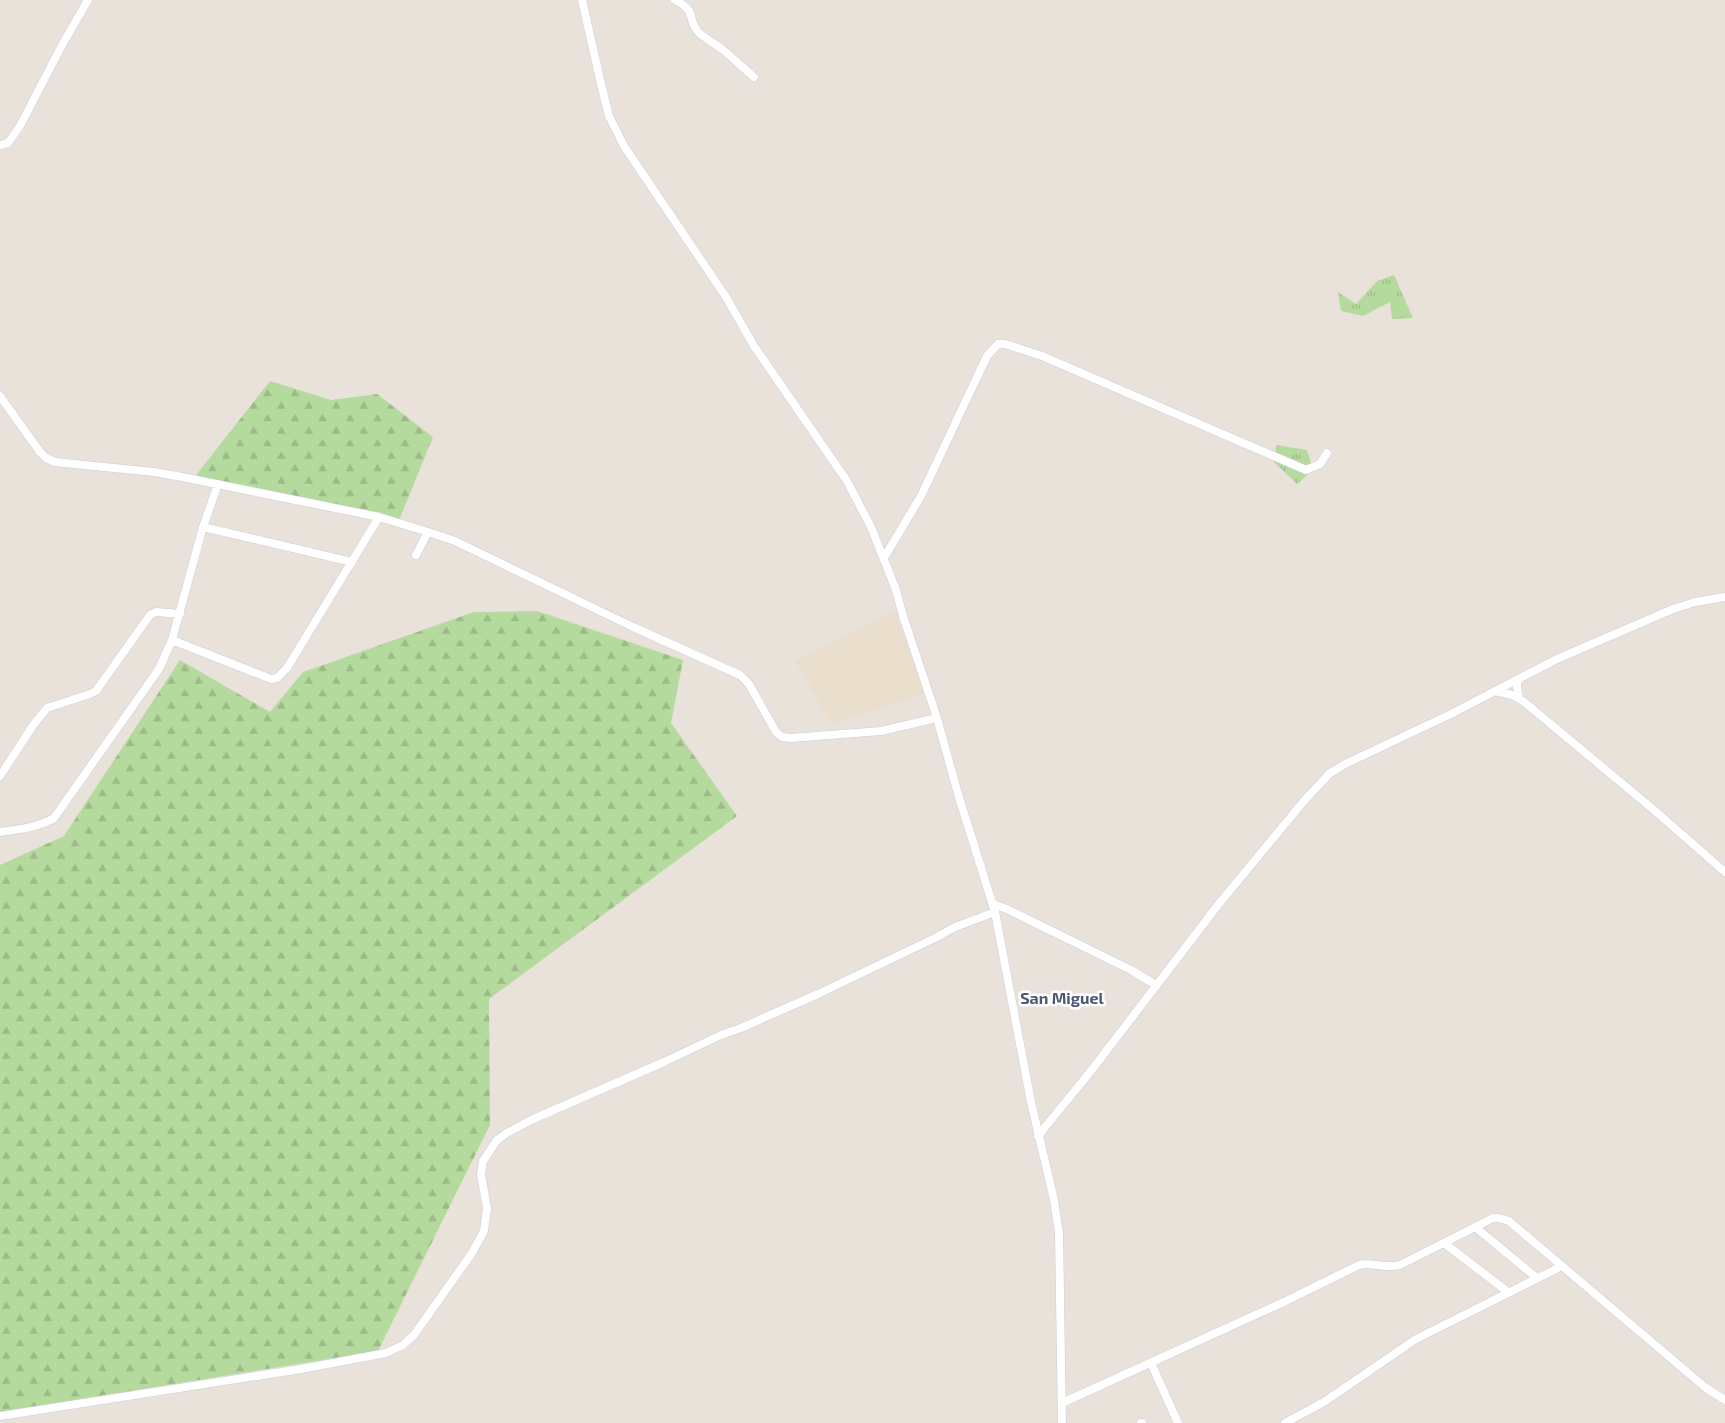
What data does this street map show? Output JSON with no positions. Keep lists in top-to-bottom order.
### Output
{
  "districts": ["San Miguel"]
}
